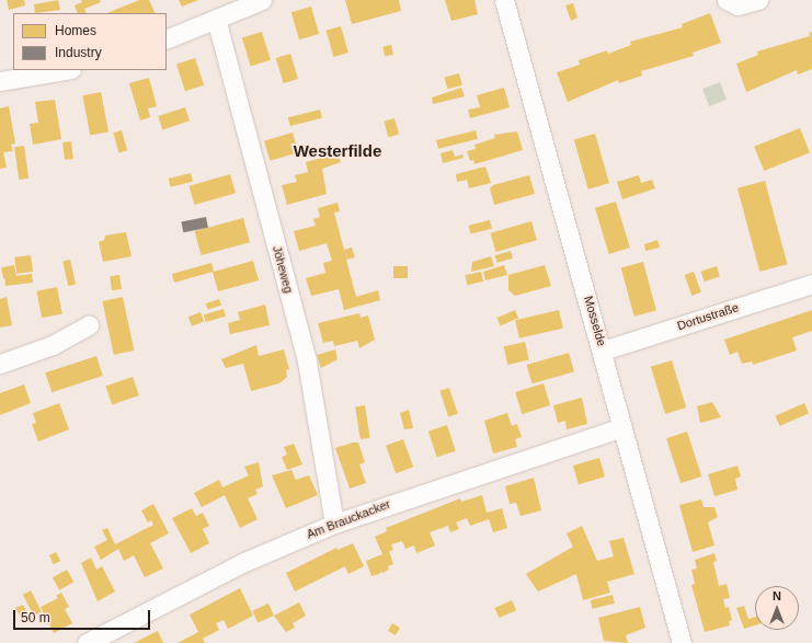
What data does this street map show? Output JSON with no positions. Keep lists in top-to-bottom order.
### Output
{
  "streets": {
    "street": [
      "Jöheweg",
      "Dortustraße",
      "Mosselde",
      "Am Brauckacker"
    ]
  },
  "crossings": [
    ["Jöheweg", "Am Brauckacker"],
    ["Dortustraße", "Mosselde"],
    ["Mosselde", "Am Brauckacker"]
  ],
  "districts": ["Westerfilde"],
  "legend": ["Homes", "Industry"],
  "scale_bar": "50 m",
  "north": "top"
}
